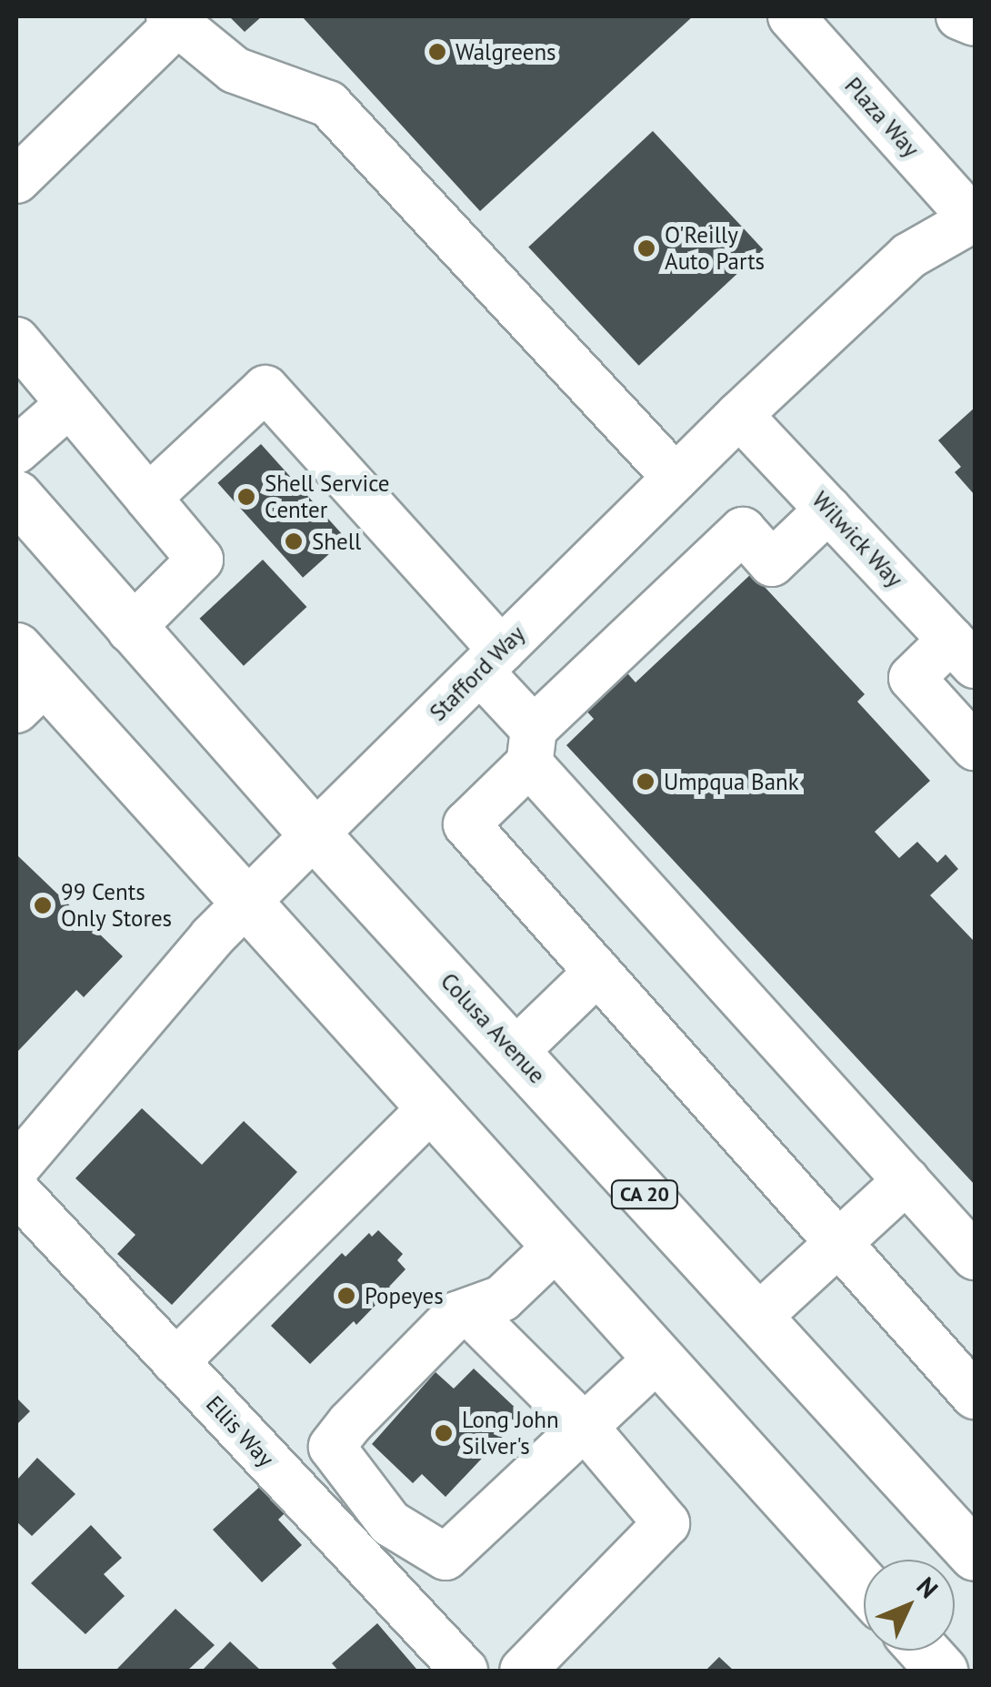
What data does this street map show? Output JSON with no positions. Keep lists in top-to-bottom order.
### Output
{
  "streets": {
    "highway": ["Colusa Avenue", "CA 20"],
    "street": [
      "Plaza Way",
      "Wilwick Way",
      "Stafford Way",
      "Ellis Way"
    ]
  },
  "crossings": [
    ["Plaza Way", "Stafford Way"],
    ["Wilwick Way", "Stafford Way"],
    ["Stafford Way", "Colusa Avenue"]
  ],
  "places": [
    "Walgreens",
    "O'Reilly Auto Parts",
    "Shell Service Center",
    "Shell",
    "Umpqua Bank",
    "99 Cents Only Stores",
    "Popeyes",
    "Long John Silver's"
  ],
  "north": "top right"
}
